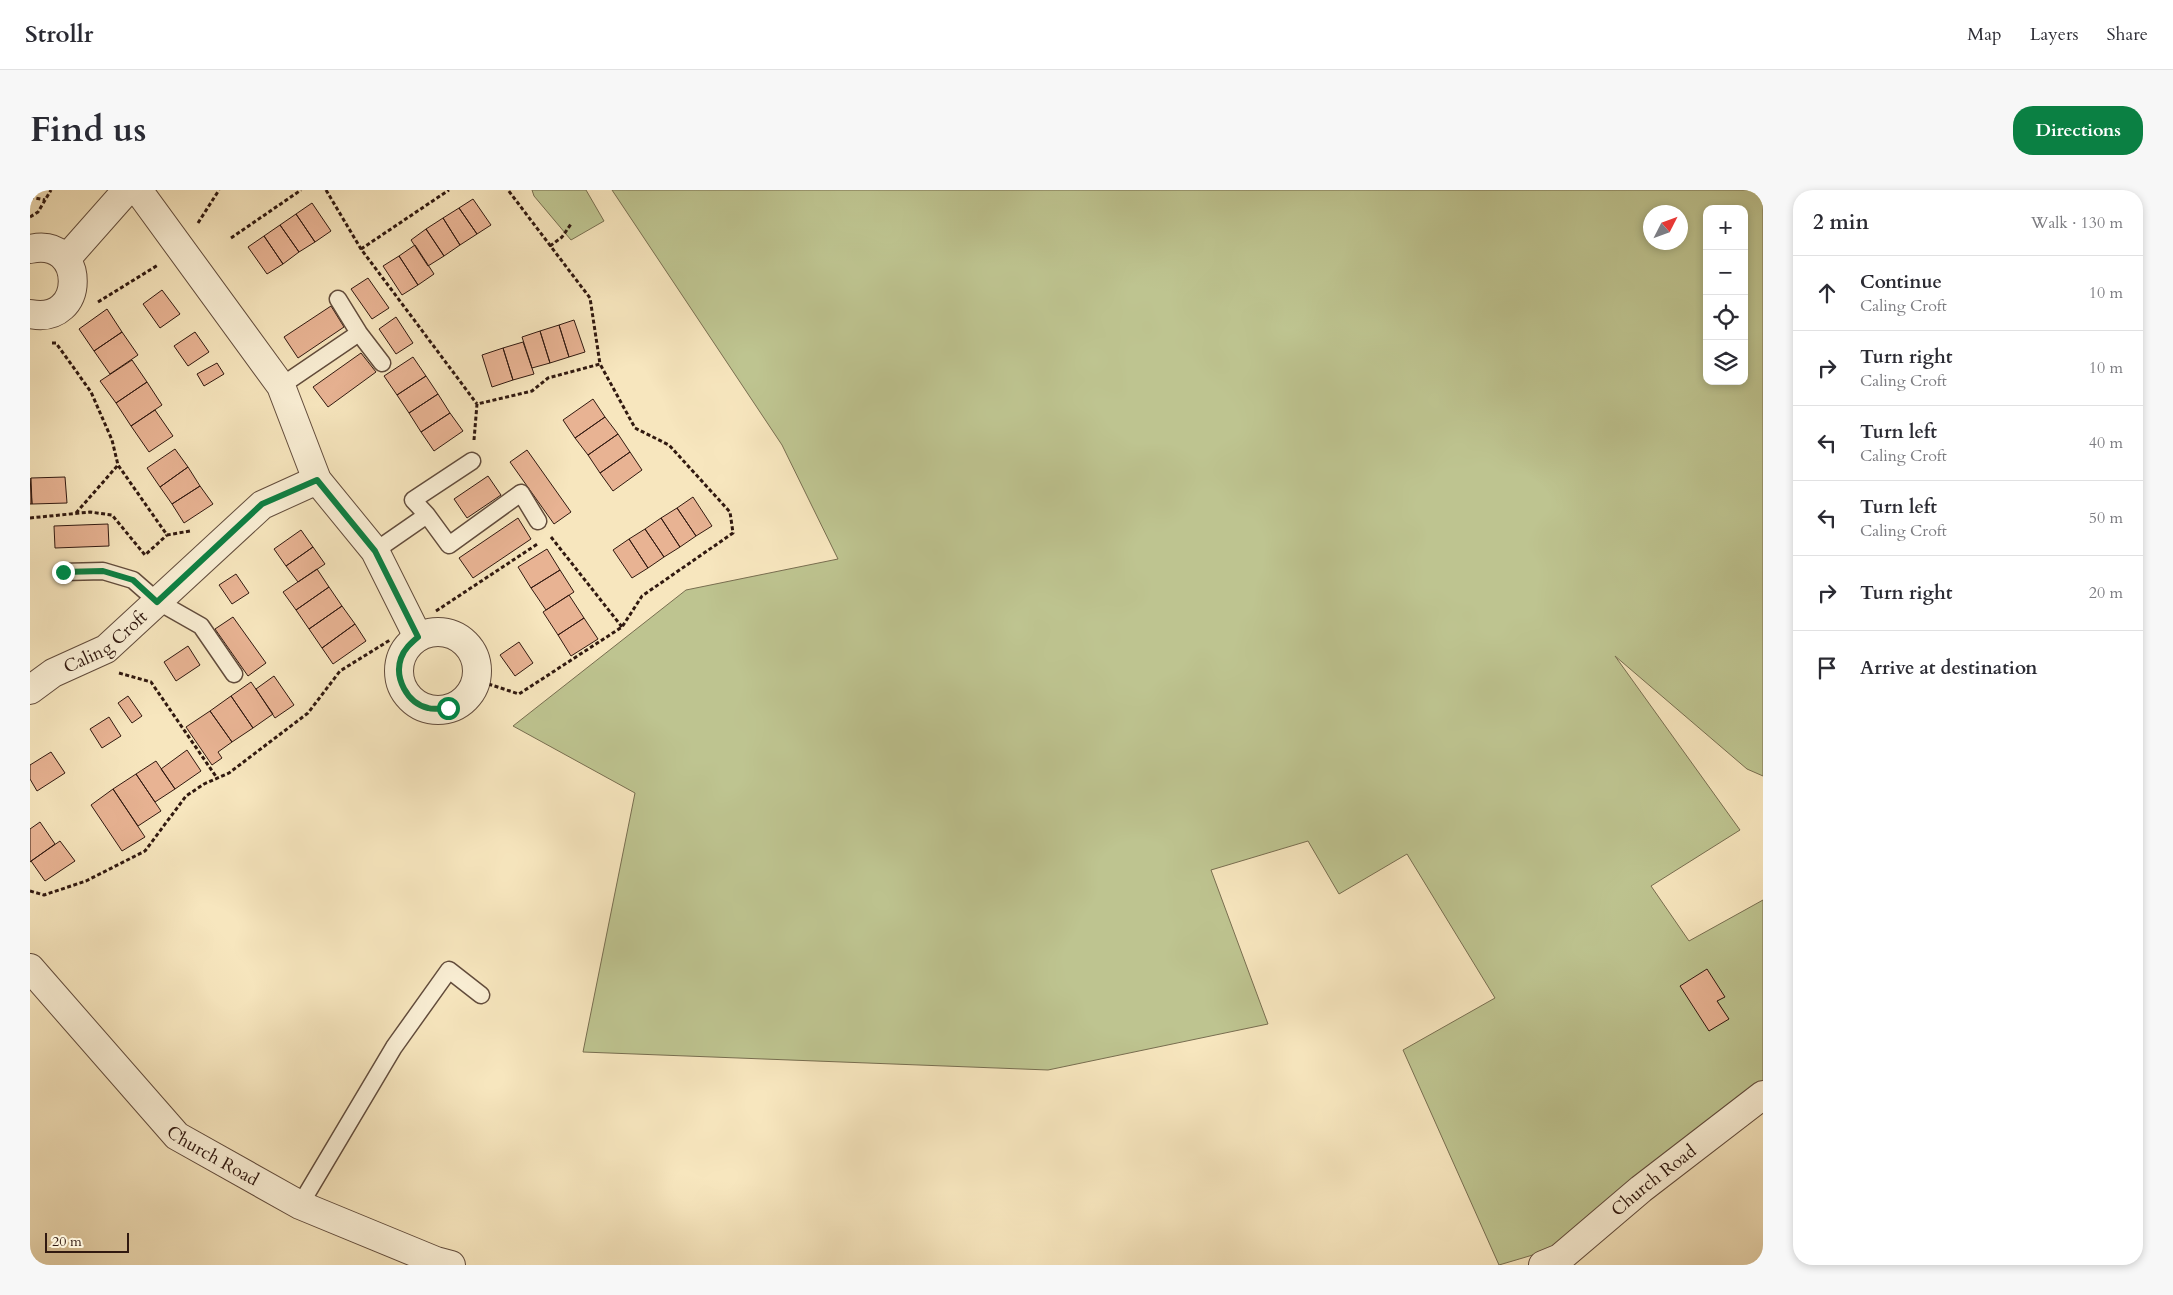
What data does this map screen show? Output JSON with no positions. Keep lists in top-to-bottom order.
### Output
{
  "streets": {
    "street": ["Caling Croft", "Church Road"]
  },
  "scale_bar": "20 m",
  "north": "top right",
  "page": {
    "header": "Strollr",
    "nav": ["Map", "Layers", "Share"],
    "title": "Find us",
    "buttons": "Directions",
    "heading": ["2 min", "Walk · 130 m"],
    "map_buttons": ["+", "−"],
    "list": [
      ["Continue", "Caling Croft", "10 m"],
      ["Turn right", "Caling Croft", "10 m"],
      ["Turn left", "Caling Croft", "40 m"],
      ["Turn left", "Caling Croft", "50 m"],
      ["Turn right", "20 m"],
      "Arrive at destination"
    ],
    "scale": "20 m"
  }
}
